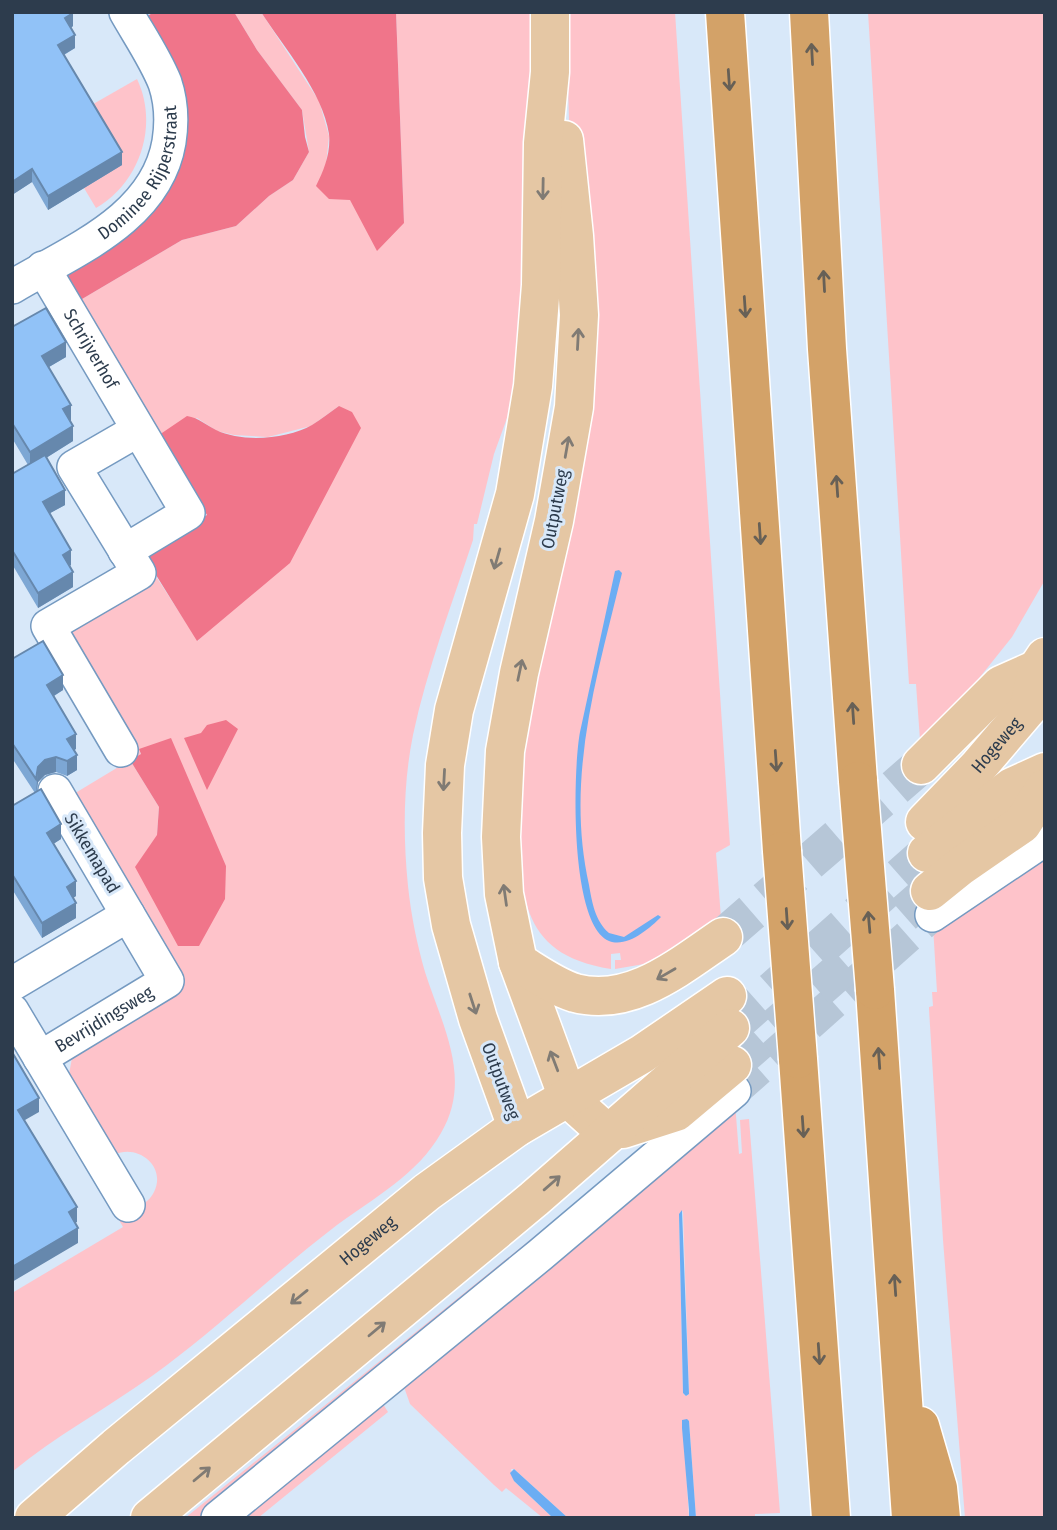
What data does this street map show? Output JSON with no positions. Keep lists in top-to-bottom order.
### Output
{
  "streets": {
    "main road": ["Outputweg", "Hogeweg"],
    "street": [
      "Dominee Rijperstraat",
      "Schrijverhof",
      "Sikkemapad",
      "Bevrijdingsweg"
    ]
  },
  "crossings": [
    ["Dominee Rijperstraat", "Schrijverhof"],
    ["Outputweg", "Hogeweg"],
    ["Sikkemapad", "Bevrijdingsweg"]
  ]
}
